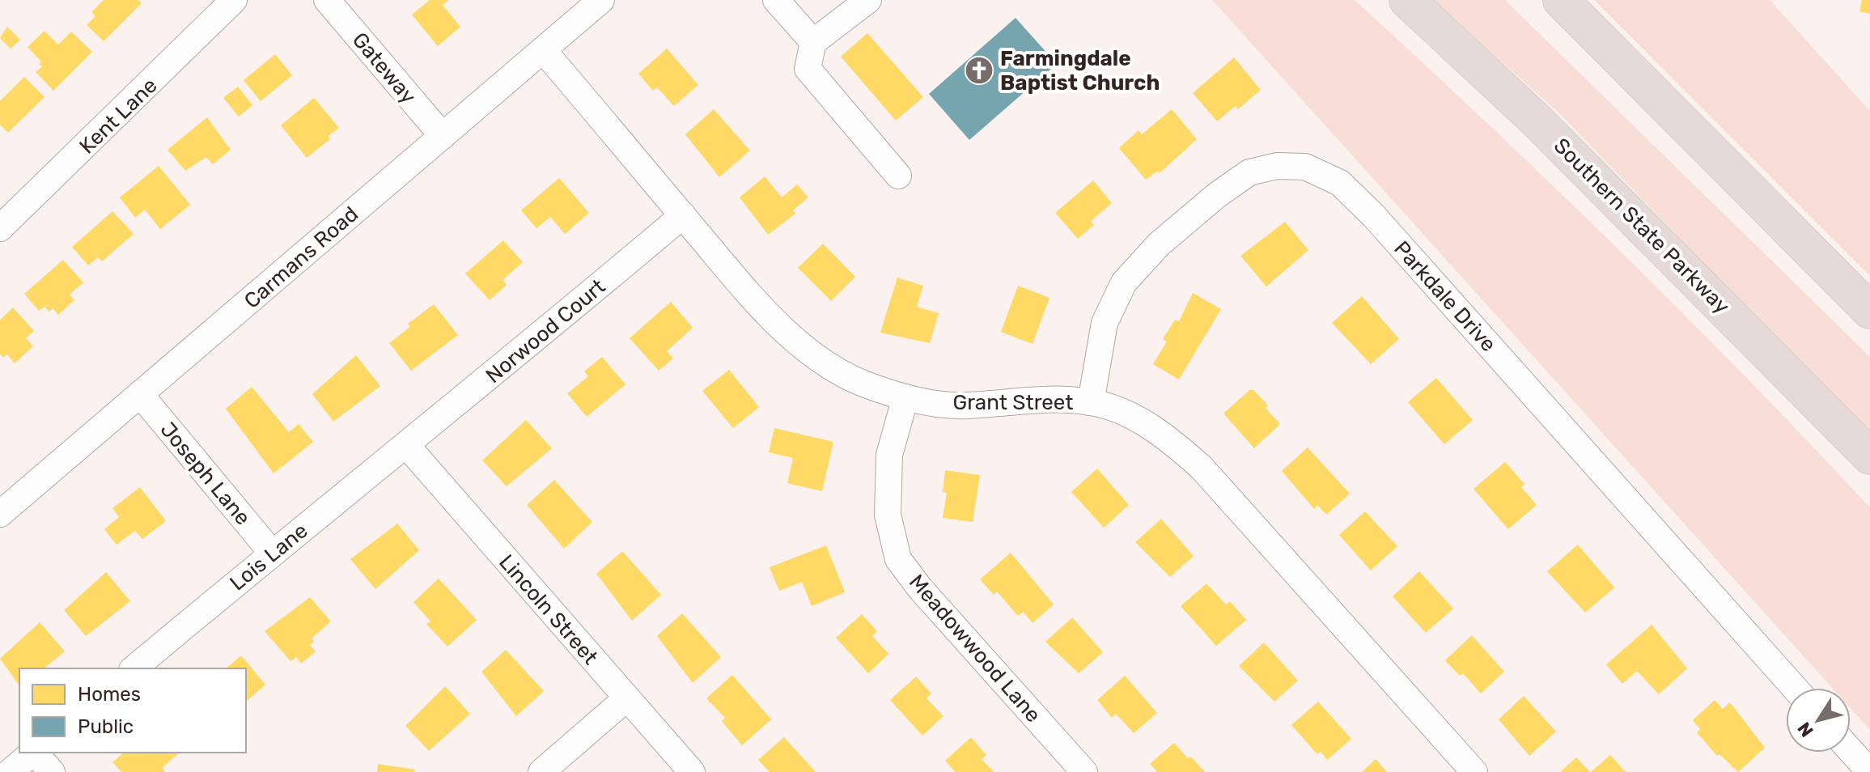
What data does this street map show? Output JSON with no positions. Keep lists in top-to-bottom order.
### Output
{
  "streets": {
    "highway": ["Southern State Parkway"],
    "street": [
      "Gateway",
      "Kent Lane",
      "Carmans Road",
      "Parkdale Drive",
      "Norwood Court",
      "Grant Street",
      "Joseph Lane",
      "Lois Lane",
      "Lincoln Street",
      "Meadowwood Lane"
    ]
  },
  "crossings": [
    ["Gateway", "Carmans Road"],
    ["Carmans Road", "Grant Street"],
    ["Carmans Road", "Joseph Lane"],
    ["Parkdale Drive", "Grant Street"],
    ["Norwood Court", "Grant Street"],
    ["Norwood Court", "Lois Lane"],
    ["Norwood Court", "Lincoln Street"],
    ["Grant Street", "Meadowwood Lane"],
    ["Joseph Lane", "Lois Lane"],
    ["Lois Lane", "Lincoln Street"]
  ],
  "places": {
    "church": ["Farmingdale Baptist Church"]
  },
  "legend": ["Homes", "Public"],
  "north": "bottom left"
}
